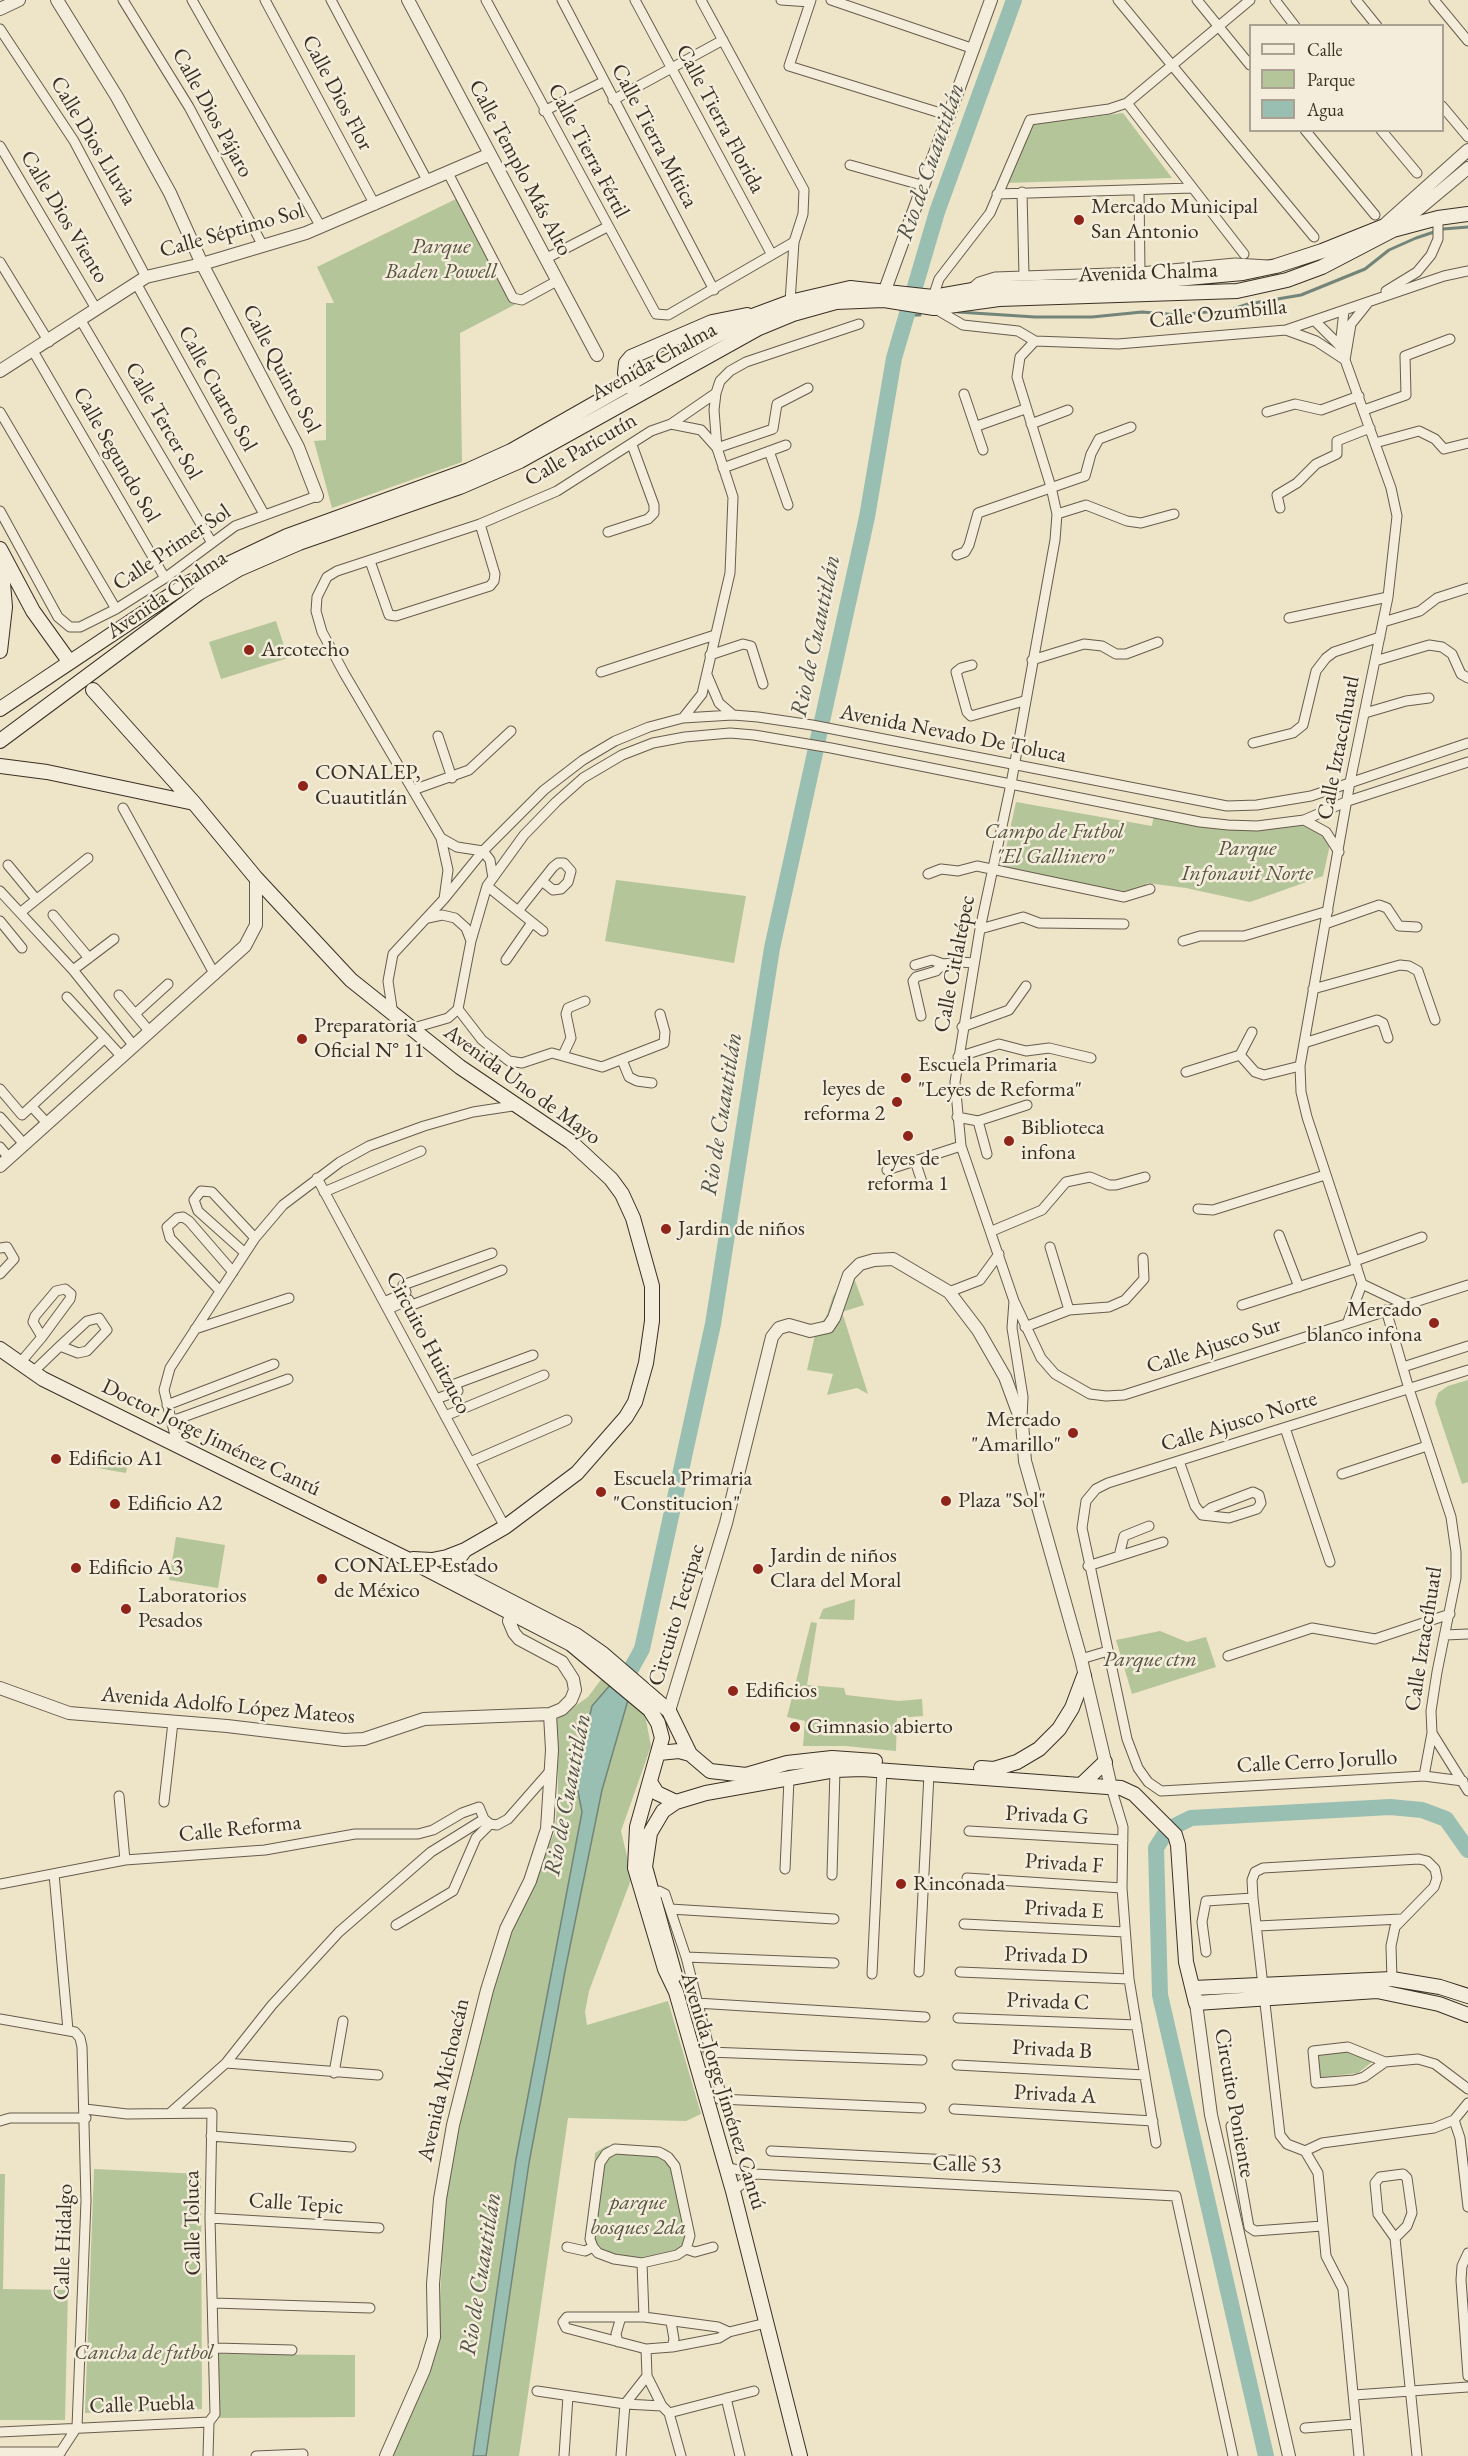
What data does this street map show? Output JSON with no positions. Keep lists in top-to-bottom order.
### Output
{
  "streets": {
    "main road": [
      "Avenida Chalma",
      "Avenida Uno de Mayo",
      "Doctor Jorge Jiménez Cantú",
      "Avenida Jorge Jiménez Cantú",
      "Circuito Poniente"
    ],
    "street": [
      "Calle Dios Flor",
      "Calle Dios Pájaro",
      "Calle Tierra Florida",
      "Calle Tierra Mítica",
      "Calle Dios Lluvia",
      "Calle Tierra Fértil",
      "Calle Templo Más Alto",
      "Calle Dios Viento",
      "Calle Séptimo Sol",
      "Calle Ozumbilla",
      "Calle Quinto Sol",
      "Calle Cuarto Sol",
      "Calle Tercer Sol",
      "Calle Paricutín",
      "Calle Segundo Sol",
      "Calle Primer Sol",
      "Avenida Nevado De Toluca",
      "Calle Iztaccíhuatl",
      "Calle Citlaltépec",
      "Circuito Huitzuco",
      "Calle Ajusco Sur",
      "Calle Ajusco Norte",
      "Circuito Tectipac",
      "Avenida Adolfo López Mateos",
      "Calle Cerro Jorullo",
      "Privada G",
      "Calle Reforma",
      "Privada F",
      "Privada E",
      "Privada D",
      "Privada C",
      "Privada B",
      "Avenida Michoacán",
      "Privada A",
      "Calle 53",
      "Calle Tepic",
      "Calle Toluca",
      "Calle Hidalgo",
      "Calle Puebla"
    ]
  },
  "crossings": [
    ["Calle Dios Flor", "Calle Séptimo Sol"],
    ["Calle Dios Pájaro", "Calle Séptimo Sol"],
    ["Calle Tierra Mítica", "Calle Tierra Fértil"],
    ["Calle Dios Lluvia", "Calle Séptimo Sol"],
    ["Calle Dios Lluvia", "Calle Cuarto Sol"],
    ["Calle Templo Más Alto", "Calle Séptimo Sol"],
    ["Calle Dios Viento", "Calle Séptimo Sol"],
    ["Calle Séptimo Sol", "Calle Quinto Sol"],
    ["Calle Séptimo Sol", "Calle Cuarto Sol"],
    ["Calle Séptimo Sol", "Calle Tercer Sol"],
    ["Calle Séptimo Sol", "Calle Segundo Sol"],
    ["Calle Ozumbilla", "Calle Iztaccíhuatl"],
    ["Calle Ozumbilla", "Calle Citlaltépec"],
    ["Calle Quinto Sol", "Calle Primer Sol"],
    ["Calle Cuarto Sol", "Calle Primer Sol"],
    ["Calle Tercer Sol", "Calle Primer Sol"],
    ["Calle Segundo Sol", "Calle Primer Sol"],
    ["Avenida Nevado De Toluca", "Calle Iztaccíhuatl"],
    ["Avenida Nevado De Toluca", "Calle Citlaltépec"],
    ["Avenida Nevado De Toluca", "Avenida Uno de Mayo"],
    ["Calle Iztaccíhuatl", "Calle Ajusco Sur"],
    ["Calle Iztaccíhuatl", "Calle Ajusco Norte"],
    ["Calle Iztaccíhuatl", "Calle Cerro Jorullo"],
    ["Calle Citlaltépec", "Calle Ajusco Sur"],
    ["Avenida Uno de Mayo", "Circuito Huitzuco"],
    ["Avenida Uno de Mayo", "Doctor Jorge Jiménez Cantú"],
    ["Avenida Adolfo López Mateos", "Avenida Michoacán"],
    ["Avenida Jorge Jiménez Cantú", "Circuito Poniente"],
    ["Avenida Jorge Jiménez Cantú", "Calle 53"],
    ["Calle Tepic", "Calle Toluca"],
    ["Calle Toluca", "Calle Hidalgo"],
    ["Calle Toluca", "Calle Puebla"],
    ["Calle Hidalgo", "Calle Puebla"]
  ],
  "water": ["Rio de Cuautitlán"],
  "parks": [
    "Parque Baden Powell",
    "Campo de Futbol \"El Gallinero\"",
    "Parque Infonavit Norte",
    "Parque ctm",
    "parque bosques 2da",
    "Cancha de futbol"
  ],
  "places": [
    "Mercado Municipal San Antonio",
    "Arcotecho",
    "CONALEP, Cuautitlán",
    "Preparatoria Oficial N° 11",
    "Escuela Primaria \"Leyes de Reforma\"",
    "leyes de reforma 2",
    "leyes de reforma 1",
    "Biblioteca infona",
    "Jardin de niños",
    "Mercado blanco infona",
    "Mercado \"Amarillo\"",
    "Edificio A1",
    "Escuela Primaria \"Constitucion\"",
    "Plaza \"Sol\"",
    "Edificio A2",
    "Edificio A3",
    "Jardin de niños Clara del Moral",
    "CONALEP Estado de México",
    "Laboratorios Pesados",
    "Edificios",
    "Gimnasio abierto",
    "Rinconada"
  ],
  "legend": ["Calle", "Parque", "Agua"]
}
